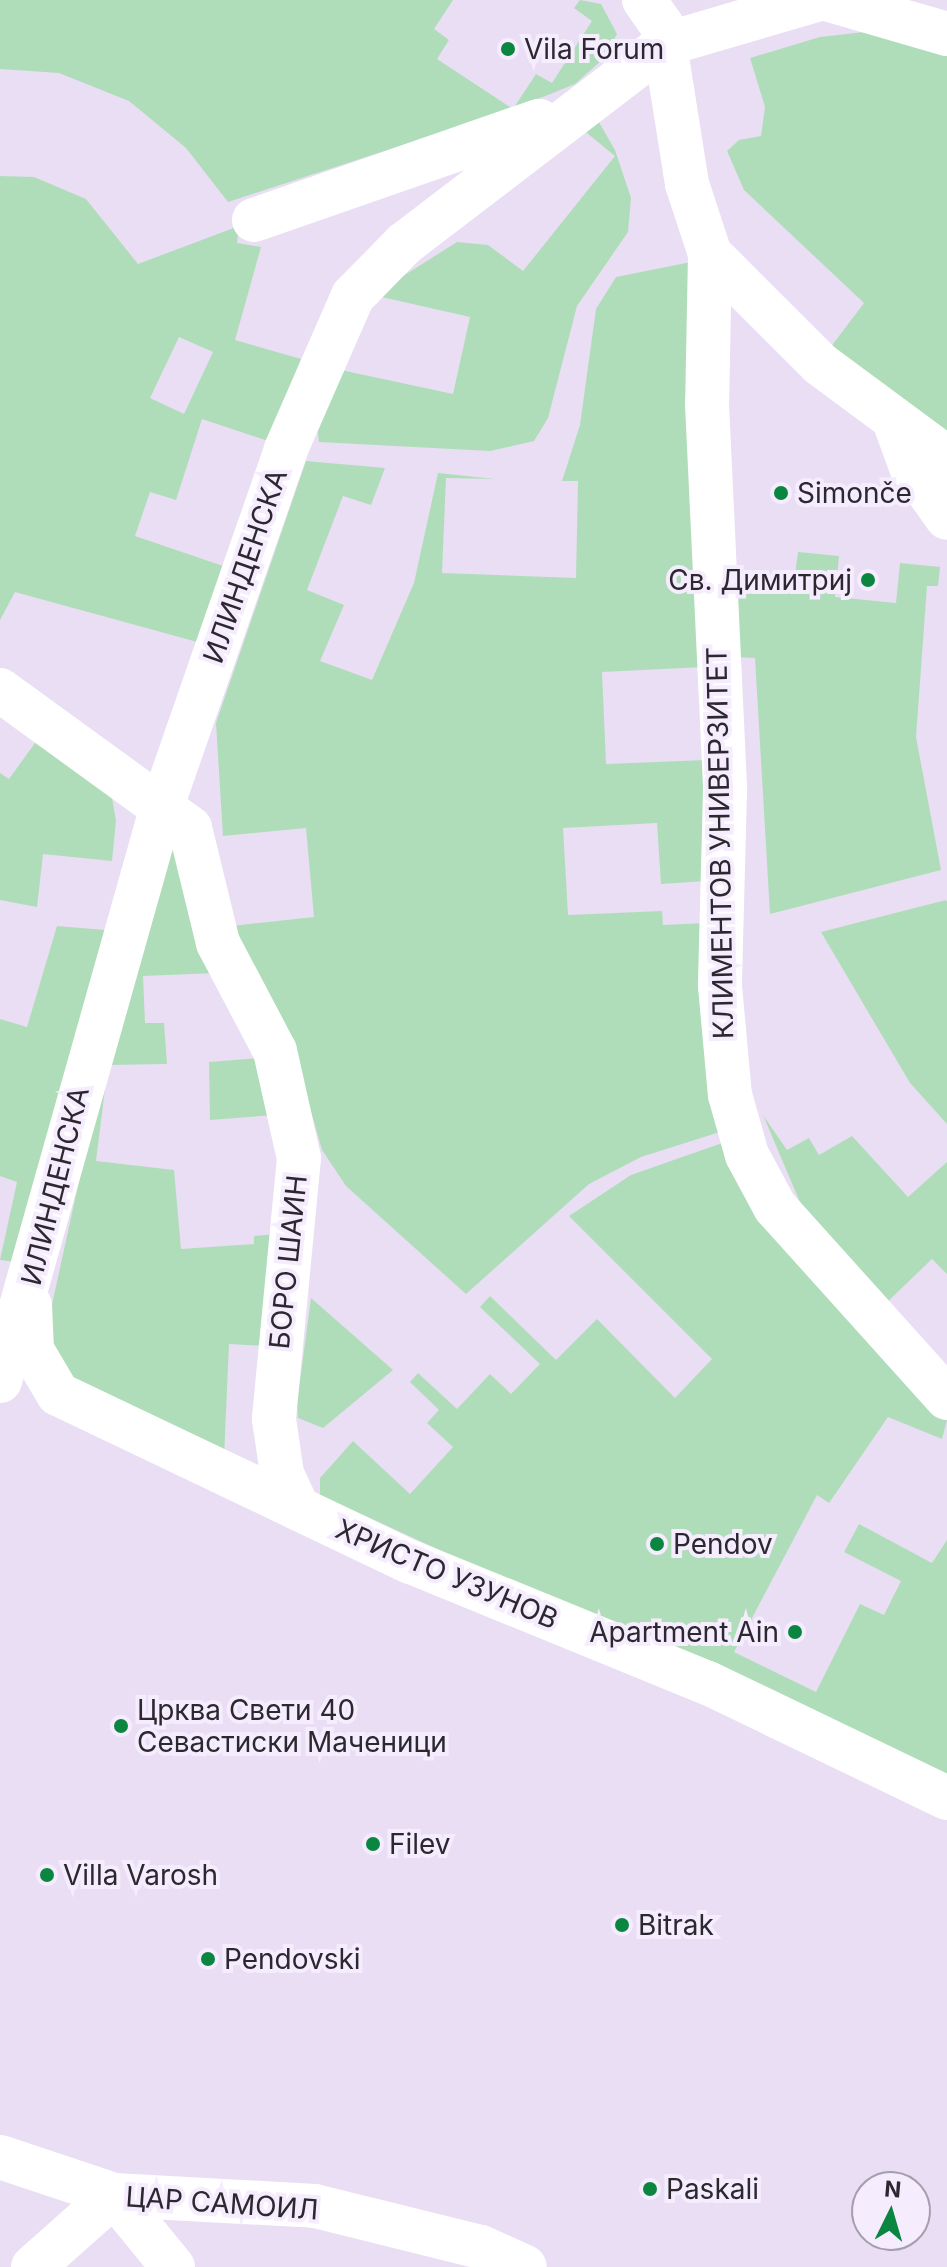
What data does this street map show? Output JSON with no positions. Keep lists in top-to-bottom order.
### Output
{
  "streets": {
    "street": [
      "ИЛИНДЕНСКА",
      "КЛИМЕНТОВ УНИВЕРЗИТЕТ",
      "БОРО ШАИН",
      "ХРИСТО УЗУНОВ",
      "ЦАР САМОИЛ"
    ]
  },
  "crossings": [
    ["ИЛИНДЕНСКА", "КЛИМЕНТОВ УНИВЕРЗИТЕТ"],
    ["ИЛИНДЕНСКА", "БОРО ШАИН"],
    ["ИЛИНДЕНСКА", "ХРИСТО УЗУНОВ"],
    ["БОРО ШАИН", "ХРИСТО УЗУНОВ"]
  ],
  "places": [
    "Vila Forum",
    "Simonče",
    "Св. Димитриј",
    "Pendov",
    "Apartment Ain",
    "Црква Свети 40 Севастиски Маченици",
    "Filev",
    "Villa Varosh",
    "Bitrak",
    "Pendovski",
    "Paskali"
  ],
  "north": "top"
}
